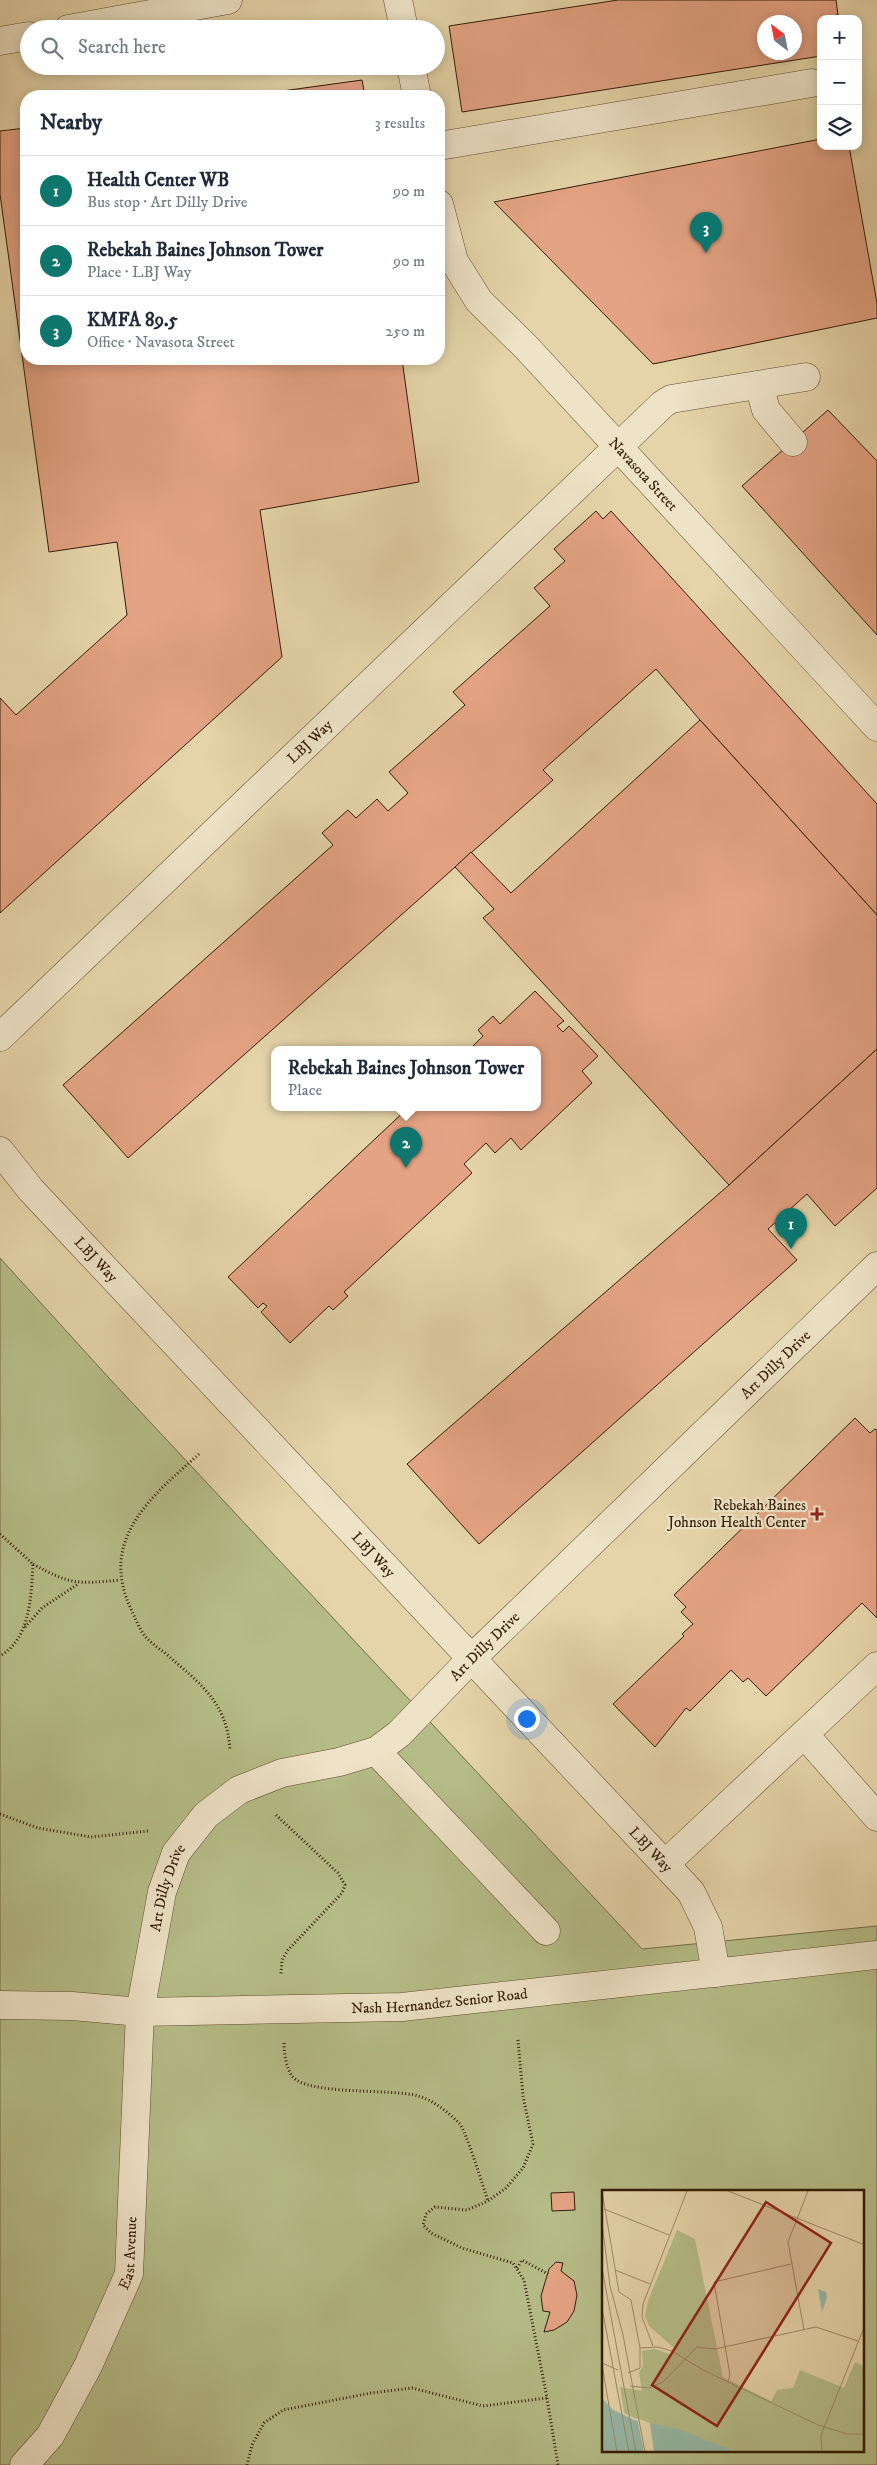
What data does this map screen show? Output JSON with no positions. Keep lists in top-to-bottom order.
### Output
{
  "streets": {
    "street": [
      "Navasota Street",
      "LBJ Way",
      "Art Dilly Drive",
      "Nash Hernandez Senior Road",
      "East Avenue"
    ]
  },
  "crossings": [
    ["Navasota Street", "LBJ Way"],
    ["LBJ Way", "Art Dilly Drive"],
    ["LBJ Way", "Nash Hernandez Senior Road"],
    ["Art Dilly Drive", "Nash Hernandez Senior Road"],
    ["Art Dilly Drive", "East Avenue"],
    ["Nash Hernandez Senior Road", "East Avenue"]
  ],
  "places": {
    "health": ["Rebekah Baines Johnson Health Center"]
  },
  "north": "top left",
  "page": {
    "map_buttons": ["+", "−"],
    "search": "Search here",
    "heading": ["Nearby", "3 results"],
    "list": [
      {
        "mark": "1",
        "name": "Health Center WB",
        "note": "Bus stop · Art Dilly Drive",
        "value": "90 m"
      },
      {
        "mark": "2",
        "name": "Rebekah Baines Johnson Tower",
        "note": "Place · LBJ Way",
        "value": "90 m"
      },
      {
        "mark": "3",
        "name": "KMFA 89.5",
        "note": "Office · Navasota Street",
        "value": "250 m"
      }
    ],
    "pins": ["3", "2", "1"],
    "popup": ["Rebekah Baines Johnson Tower", "Place"]
  }
}
